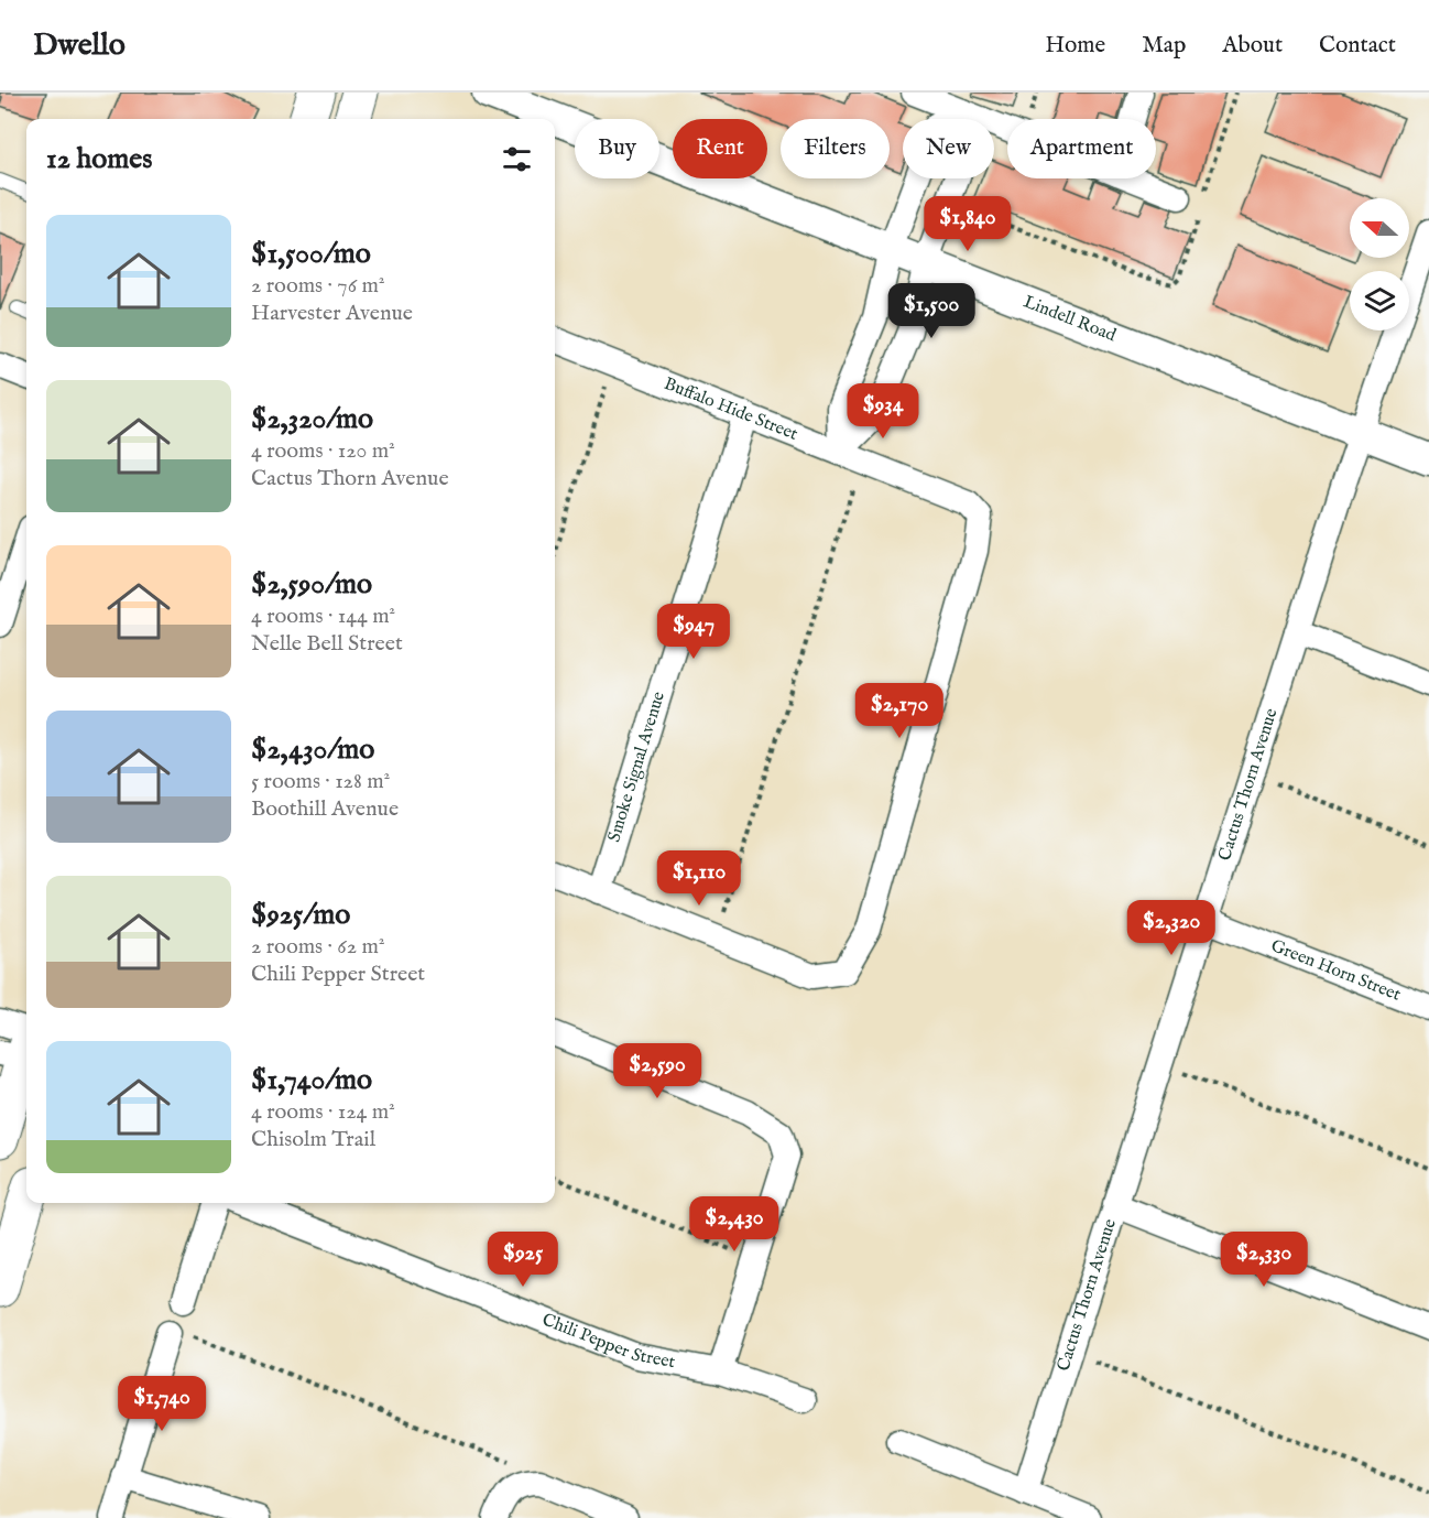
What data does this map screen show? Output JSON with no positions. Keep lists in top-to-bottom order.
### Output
{
  "streets": {
    "street": [
      "Lindell Road",
      "Buffalo Hide Street",
      "Smoke Signal Avenue",
      "Cactus Thorn Avenue",
      "Green Horn Street",
      "Chili Pepper Street"
    ]
  },
  "crossings": [
    ["Lindell Road", "Cactus Thorn Avenue"],
    ["Buffalo Hide Street", "Smoke Signal Avenue"],
    ["Cactus Thorn Avenue", "Green Horn Street"]
  ],
  "north": "left",
  "page": {
    "header": "Dwello",
    "nav": [
      "Home",
      "Map",
      "About",
      "Contact"
    ],
    "chip": [
      "Buy",
      "Rent",
      "Filters",
      "New",
      "Apartment"
    ],
    "heading": "12 homes",
    "price": [
      "$1,840",
      "$1,500",
      "$934",
      "$947",
      "$2,170",
      "$1,110",
      "$2,320",
      "$2,590",
      "$2,430",
      "$925",
      "$2,330",
      "$1,740"
    ],
    "list": [
      {
        "name": "$1,500/mo",
        "note": "2 rooms · 76 m² · Harvester Avenue"
      },
      {
        "name": "$2,320/mo",
        "note": "4 rooms · 120 m² · Cactus Thorn Avenue"
      },
      {
        "name": "$2,590/mo",
        "note": "4 rooms · 144 m² · Nelle Bell Street"
      },
      {
        "name": "$2,430/mo",
        "note": "5 rooms · 128 m² · Boothill Avenue"
      },
      {
        "name": "$925/mo",
        "note": "2 rooms · 62 m² · Chili Pepper Street"
      },
      {
        "name": "$1,740/mo",
        "note": "4 rooms · 124 m² · Chisolm Trail"
      }
    ]
  }
}
